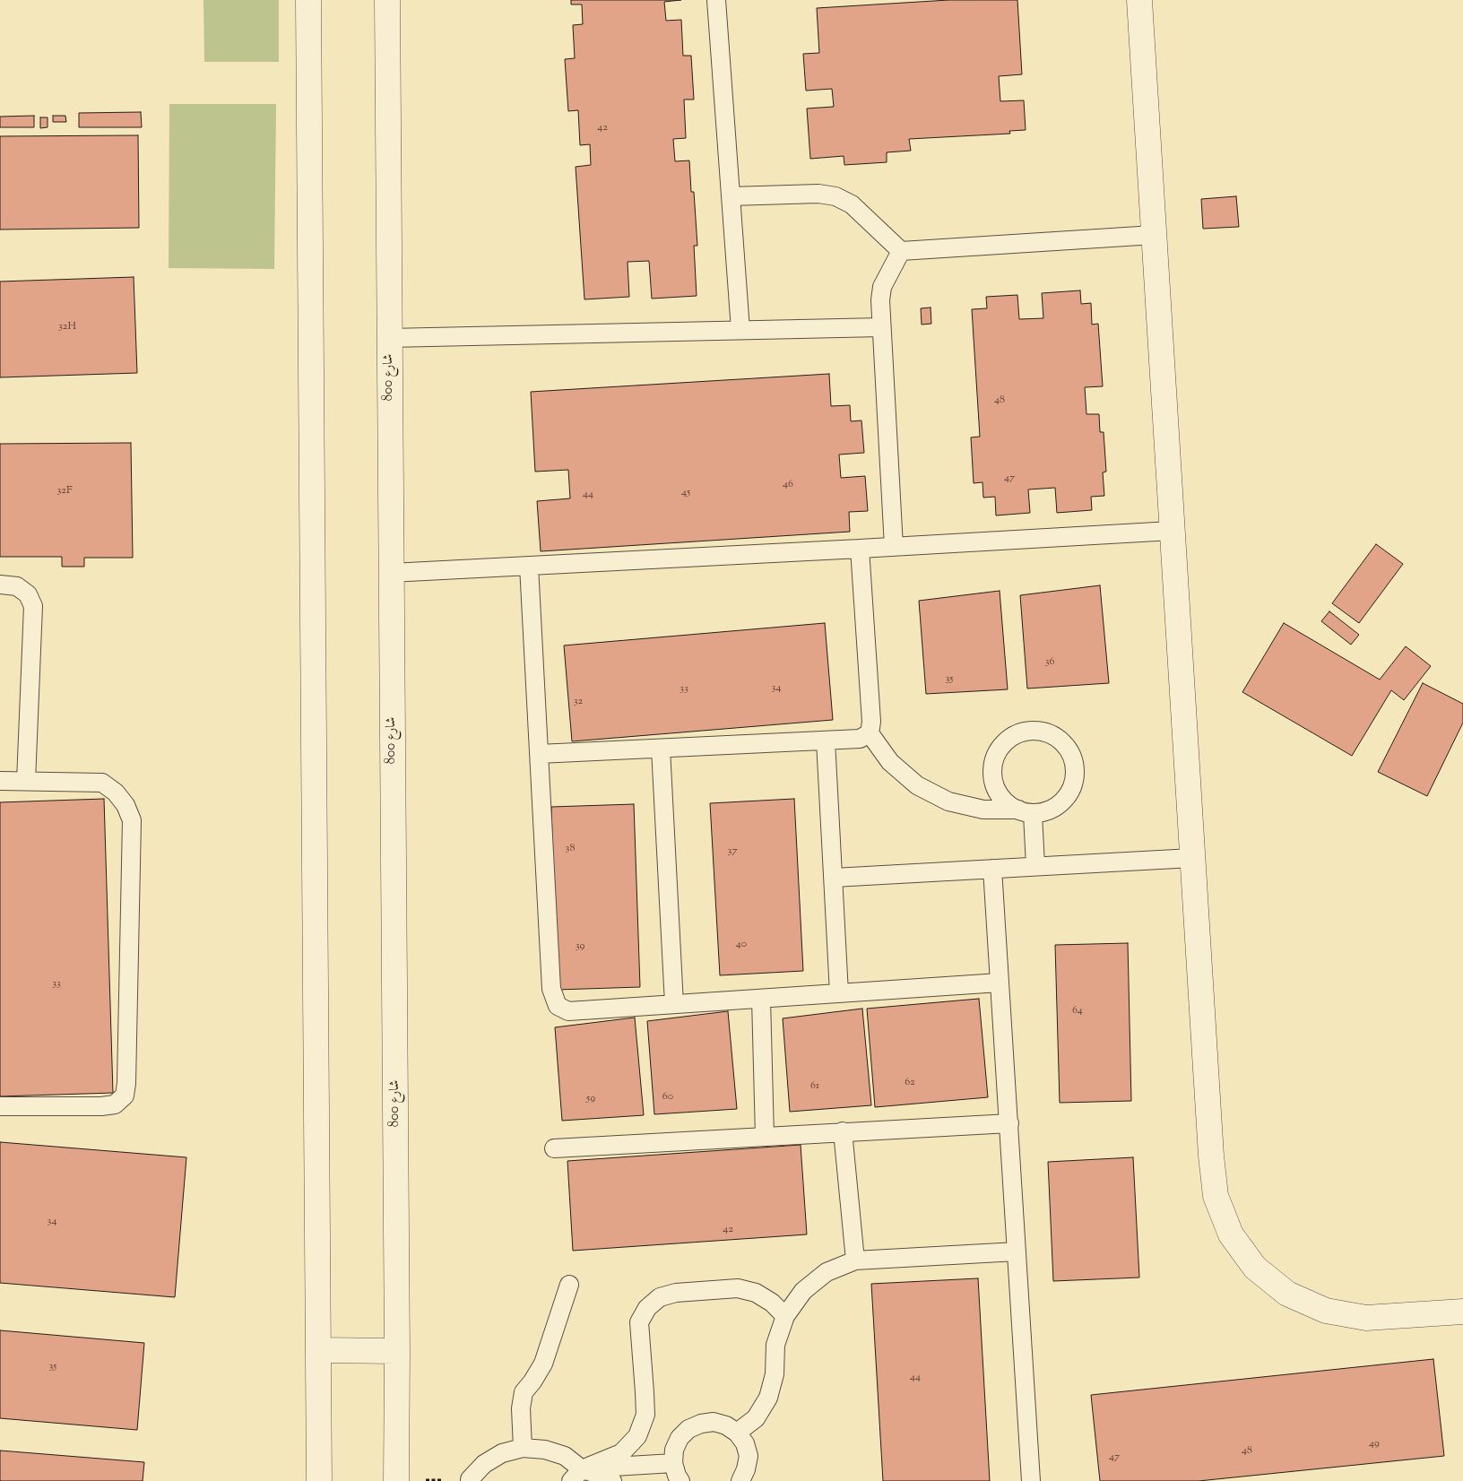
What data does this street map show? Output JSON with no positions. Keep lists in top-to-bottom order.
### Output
{
  "streets": {
    "street": ["شارع 800"]
  },
  "house_numbers": [
    "42",
    "32H",
    "48",
    "47",
    "46",
    "32F",
    "45",
    "44",
    "36",
    "35",
    "34",
    "33",
    "32",
    "38",
    "37",
    "40",
    "39",
    "33",
    "64",
    "62",
    "61",
    "60",
    "59",
    "34",
    "42",
    "35",
    "44",
    "49",
    "48",
    "47"
  ]
}
